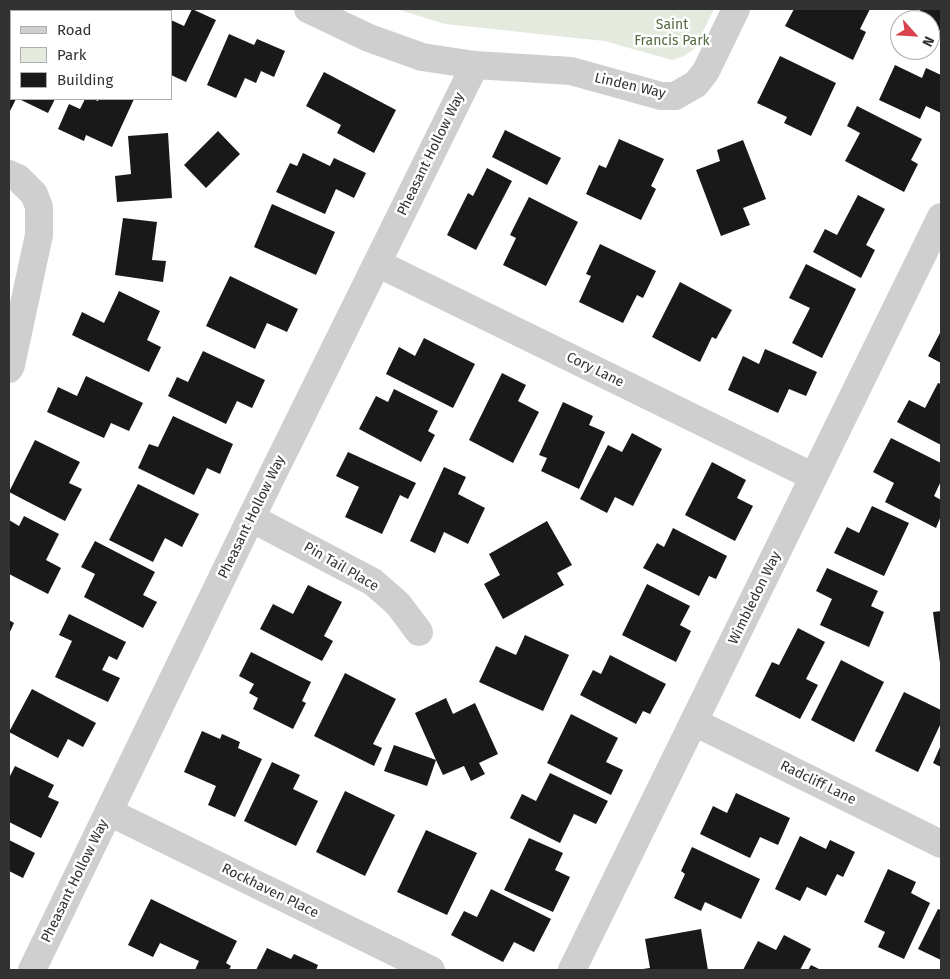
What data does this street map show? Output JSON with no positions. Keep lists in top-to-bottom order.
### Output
{
  "streets": {
    "street": [
      "Linden Way",
      "Pheasant Hollow Way",
      "Cory Lane",
      "Pin Tail Place",
      "Wimbledon Way",
      "Radcliff Lane",
      "Rockhaven Place"
    ]
  },
  "crossings": [
    ["Linden Way", "Pheasant Hollow Way"],
    ["Pheasant Hollow Way", "Cory Lane"],
    ["Pheasant Hollow Way", "Pin Tail Place"],
    ["Pheasant Hollow Way", "Rockhaven Place"],
    ["Cory Lane", "Wimbledon Way"],
    ["Wimbledon Way", "Radcliff Lane"]
  ],
  "parks": ["Saint Francis Park"],
  "legend": ["Road", "Park", "Building"],
  "north": "bottom right"
}
